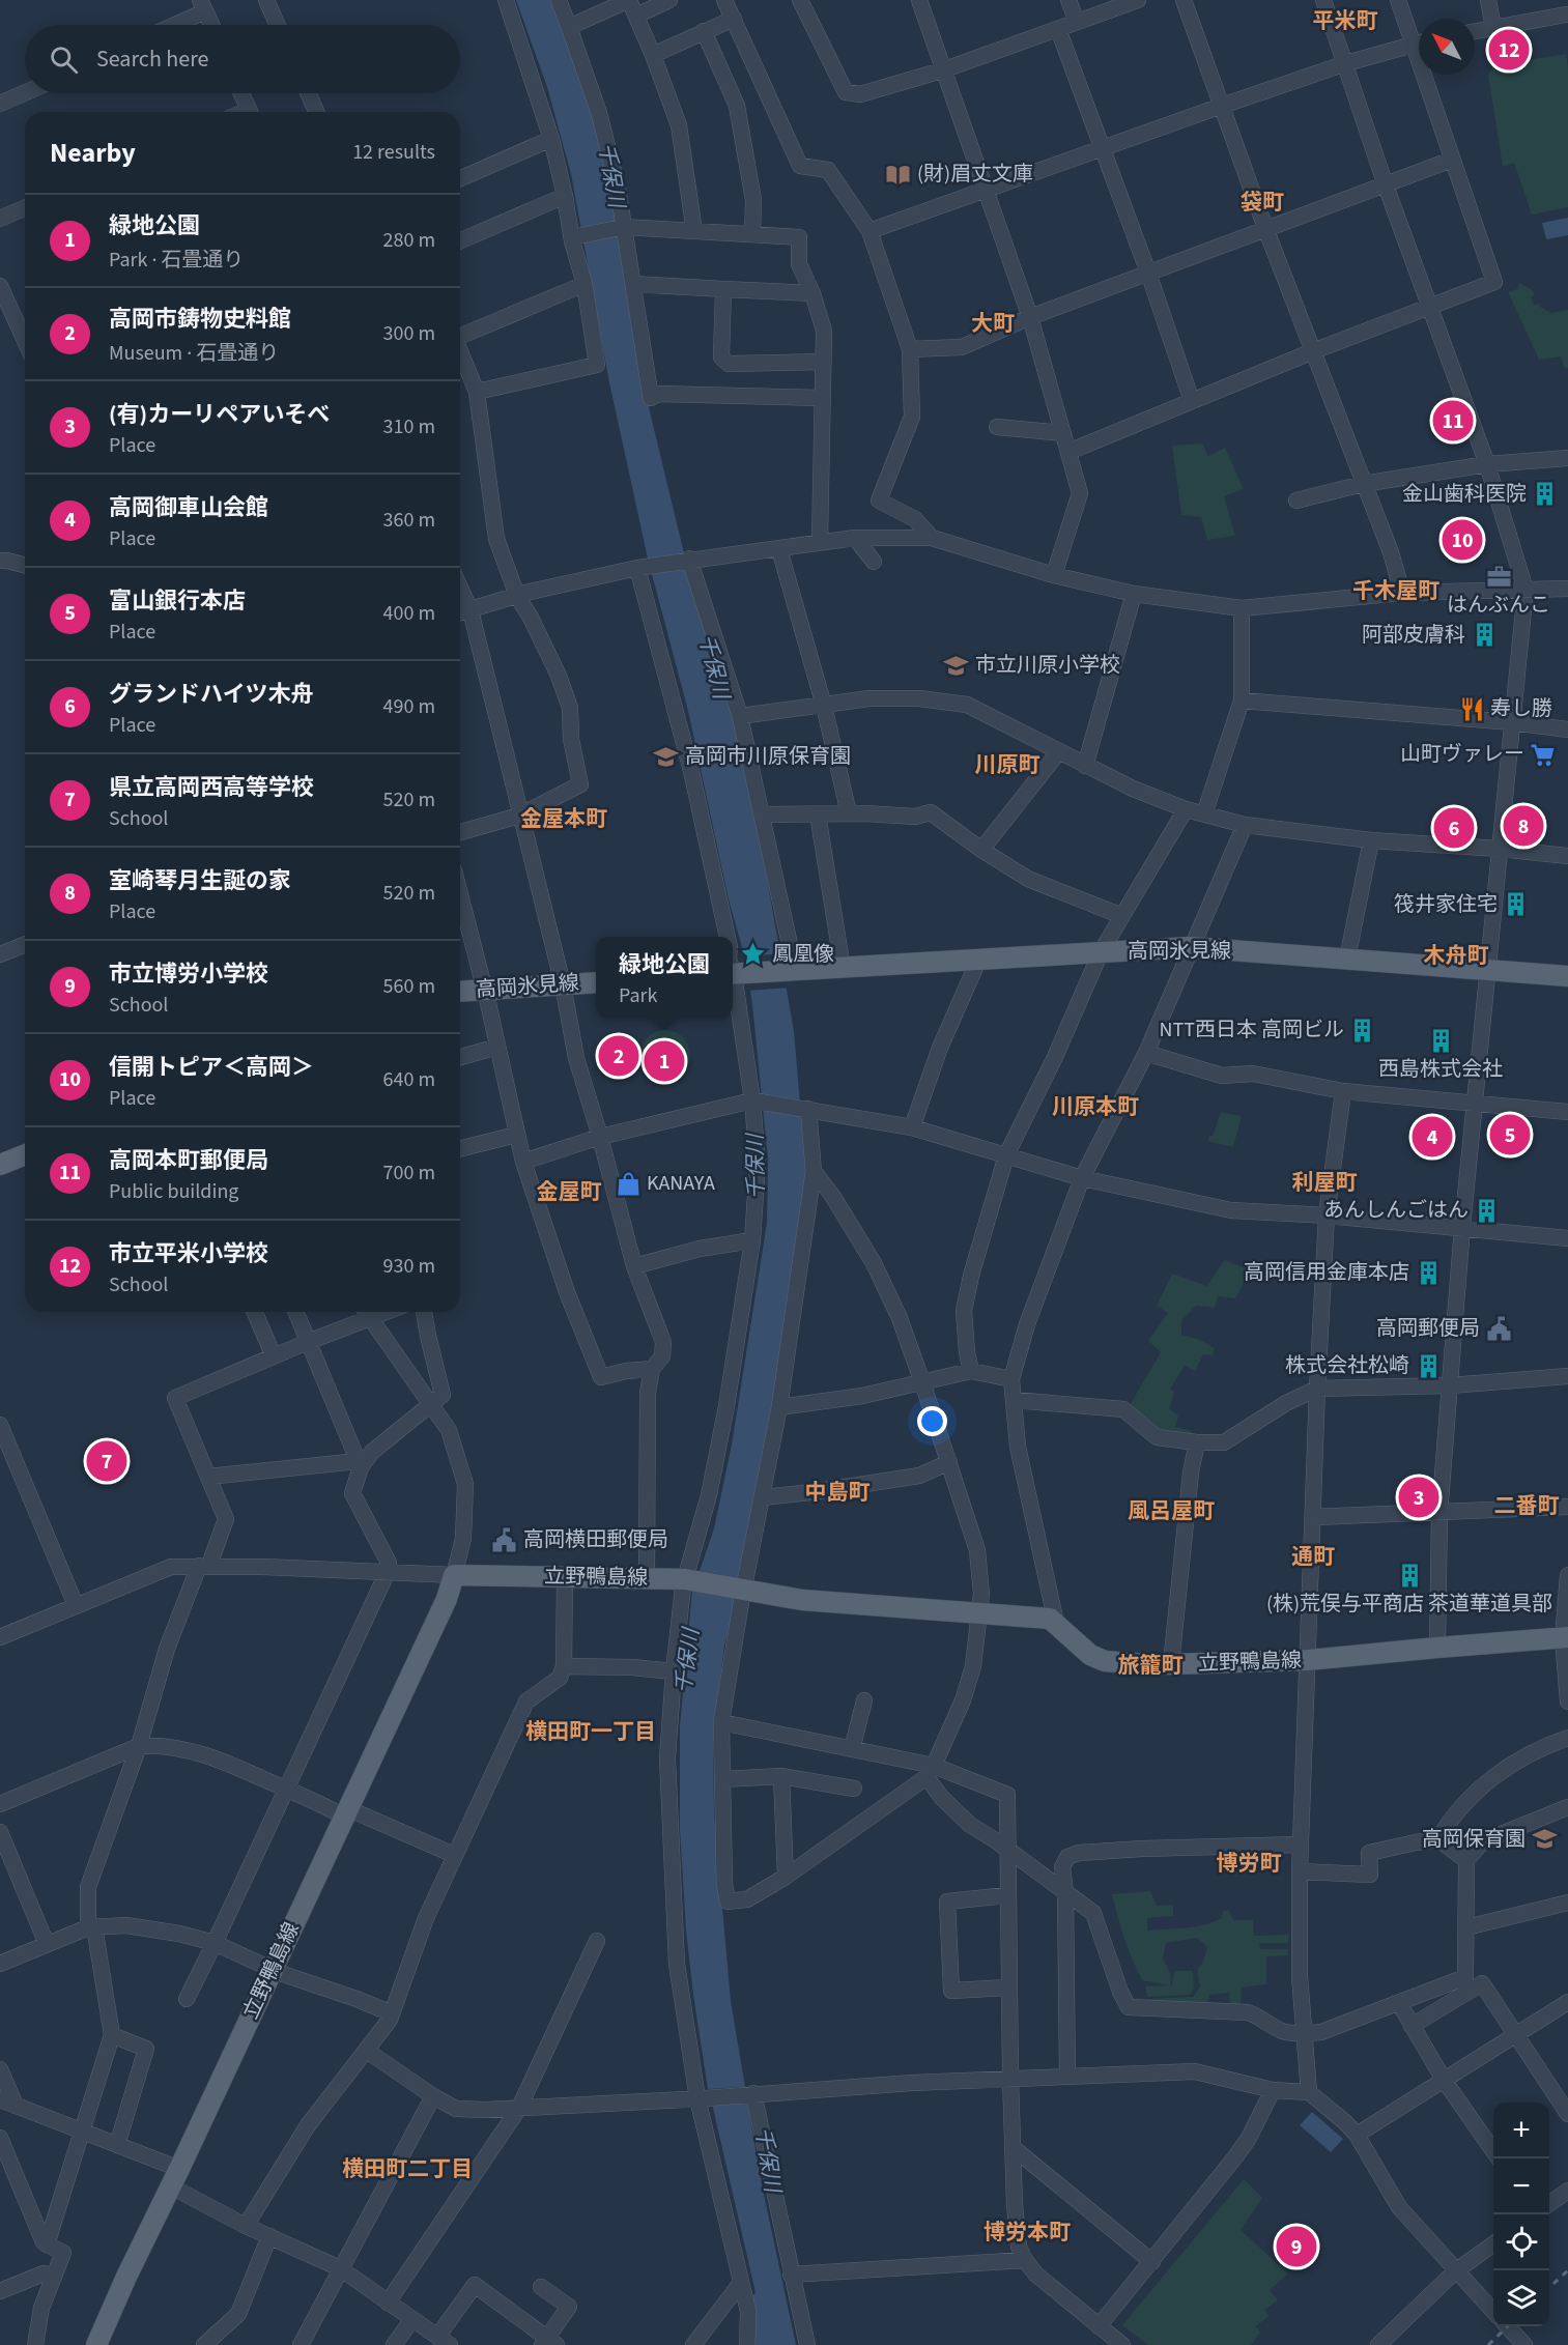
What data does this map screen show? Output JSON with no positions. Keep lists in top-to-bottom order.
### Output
{
  "streets": {
    "main road": ["高岡氷見線", "立野鴨島線"]
  },
  "districts": [
    "平米町",
    "袋町",
    "大町",
    "千木屋町",
    "川原町",
    "金屋本町",
    "木舟町",
    "川原本町",
    "利屋町",
    "金屋町",
    "中島町",
    "二番町",
    "風呂屋町",
    "通町",
    "旅籠町",
    "横田町一丁目",
    "博労町",
    "横田町二丁目",
    "博労本町"
  ],
  "water": ["千保川"],
  "places": {
    "library": ["(財)眉丈文庫"],
    "building": [
      "金山歯科医院",
      "阿部皮膚科",
      "筏井家住宅",
      "NTT西日本 高岡ビル",
      "西島株式会社",
      "あんしんごはん",
      "高岡信用金庫本店",
      "株式会社松崎",
      "(株)荒俣与平商店 茶道華道具部"
    ],
    "office": ["はんぶんこ"],
    "school or university": ["市立川原小学校", "高岡市川原保育園", "高岡保育園"],
    "restaurant": ["寿し勝"],
    "supermarket": ["山町ヴァレー"],
    "place": ["鳳凰像"],
    "shop": ["KANAYA"],
    "public building": ["高岡郵便局", "高岡横田郵便局"]
  },
  "north": "top left",
  "page": {
    "search": "Search here",
    "pins": [
      "12",
      "11",
      "10",
      "8",
      "6",
      "2",
      "1",
      "5",
      "4",
      "7",
      "3",
      "9"
    ],
    "heading": ["Nearby", "12 results"],
    "list": [
      {
        "mark": "1",
        "name": "緑地公園",
        "note": "Park · 石畳通り",
        "value": "280 m"
      },
      {
        "mark": "2",
        "name": "高岡市鋳物史料館",
        "note": "Museum · 石畳通り",
        "value": "300 m"
      },
      {
        "mark": "3",
        "name": "(有)カーリペアいそべ",
        "note": "Place",
        "value": "310 m"
      },
      {
        "mark": "4",
        "name": "高岡御車山会館",
        "note": "Place",
        "value": "360 m"
      },
      {
        "mark": "5",
        "name": "富山銀行本店",
        "note": "Place",
        "value": "400 m"
      },
      {
        "mark": "6",
        "name": "グランドハイツ木舟",
        "note": "Place",
        "value": "490 m"
      },
      {
        "mark": "7",
        "name": "県立高岡西高等学校",
        "note": "School",
        "value": "520 m"
      },
      {
        "mark": "8",
        "name": "室崎琴月生誕の家",
        "note": "Place",
        "value": "520 m"
      },
      {
        "mark": "9",
        "name": "市立博労小学校",
        "note": "School",
        "value": "560 m"
      },
      {
        "mark": "10",
        "name": "信開トピア＜高岡＞",
        "note": "Place",
        "value": "640 m"
      },
      {
        "mark": "11",
        "name": "高岡本町郵便局",
        "note": "Public building",
        "value": "700 m"
      },
      {
        "mark": "12",
        "name": "市立平米小学校",
        "note": "School",
        "value": "930 m"
      }
    ],
    "popup": ["緑地公園", "Park"],
    "map_buttons": ["+", "−"]
  }
}
